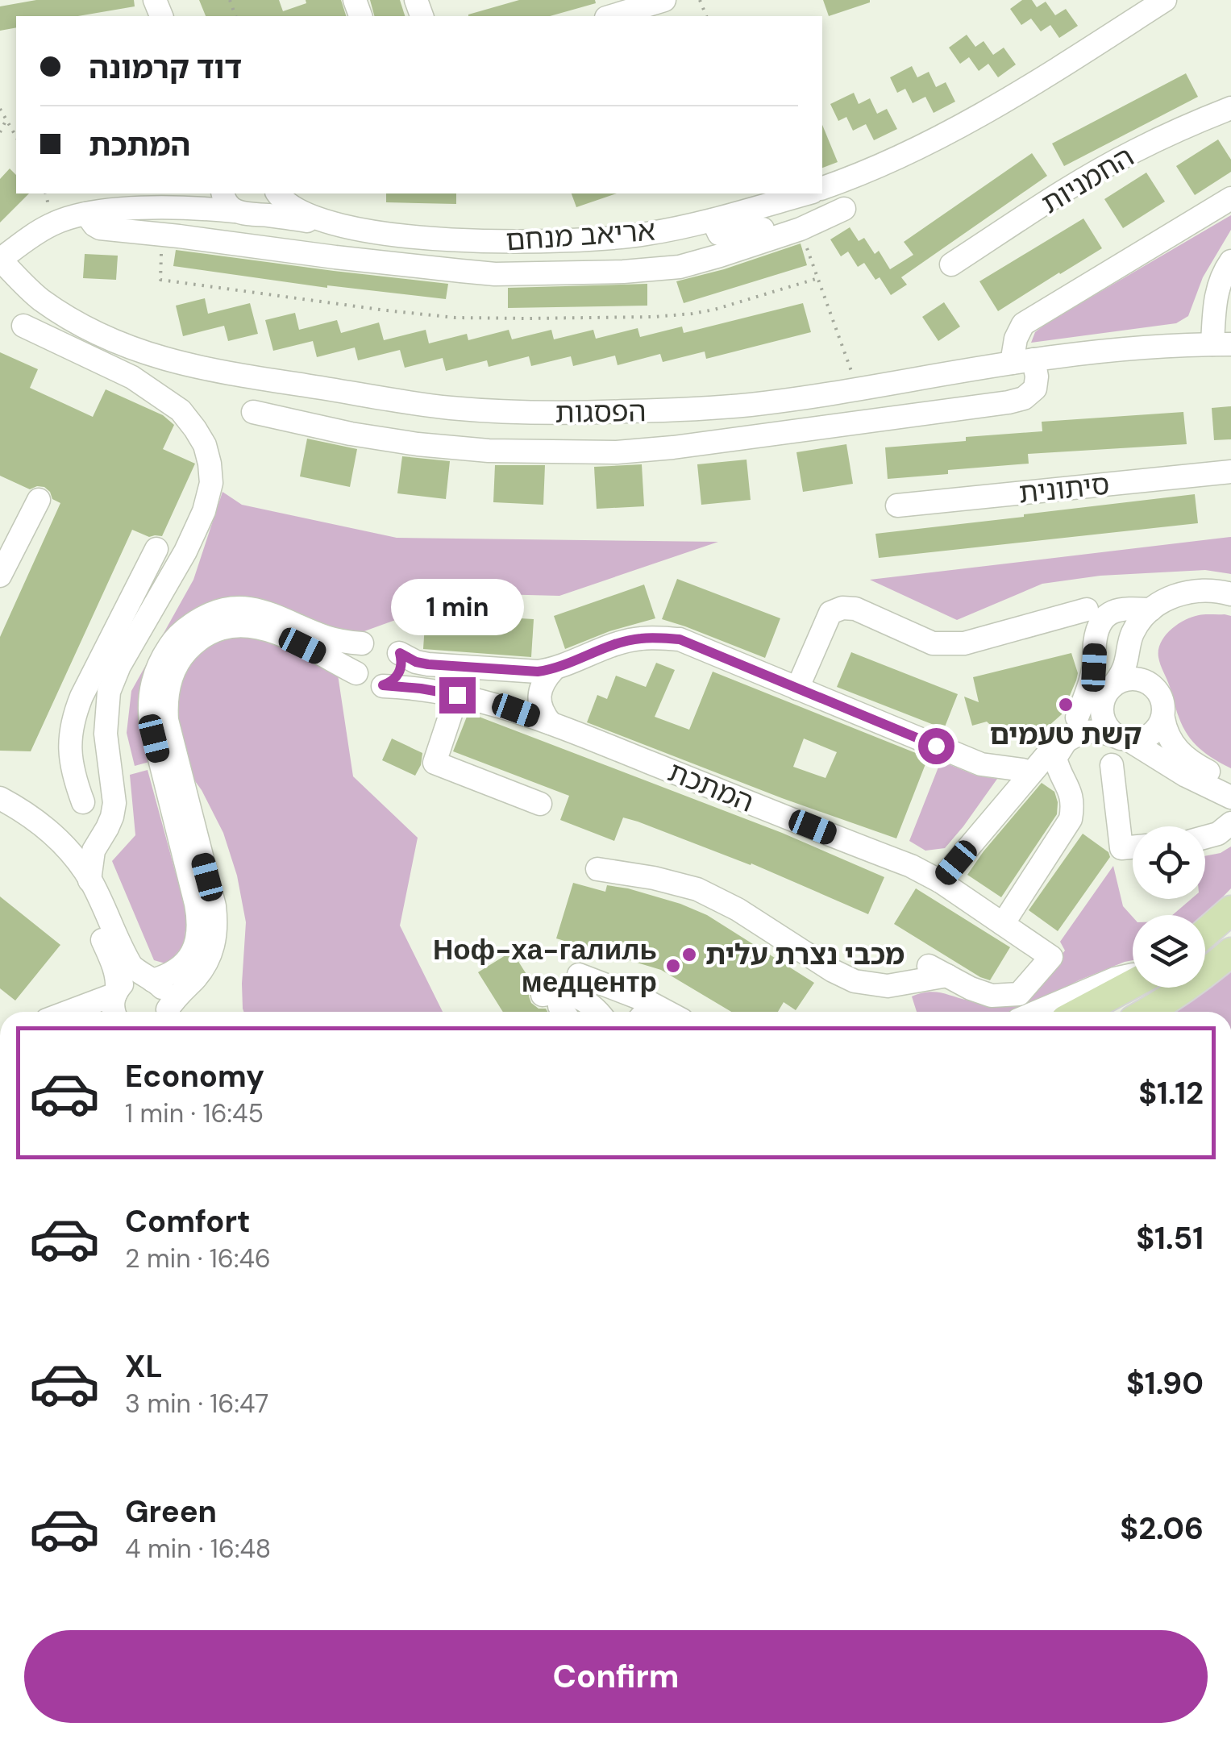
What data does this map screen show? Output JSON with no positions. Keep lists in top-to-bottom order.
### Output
{
  "streets": {
    "street": [
      "החמניות",
      "אריאב מנחם",
      "הפסגות",
      "סיתונית",
      "המתכת"
    ]
  },
  "places": ["קשת טעמים", "מכבי נצרת עלית", "Ноф-ха-галиль медцентр"],
  "page": {
    "banner": ["דוד קרמונה", "המתכת"],
    "bubble": "1 min",
    "list": [
      {
        "name": "Economy",
        "note": "1 min · 16:45",
        "value": "$1.12"
      },
      {
        "name": "Comfort",
        "note": "2 min · 16:46",
        "value": "$1.51"
      },
      {
        "name": "XL",
        "note": "3 min · 16:47",
        "value": "$1.90"
      },
      {
        "name": "Green",
        "note": "4 min · 16:48",
        "value": "$2.06"
      }
    ],
    "buttons": "Confirm"
  }
}
